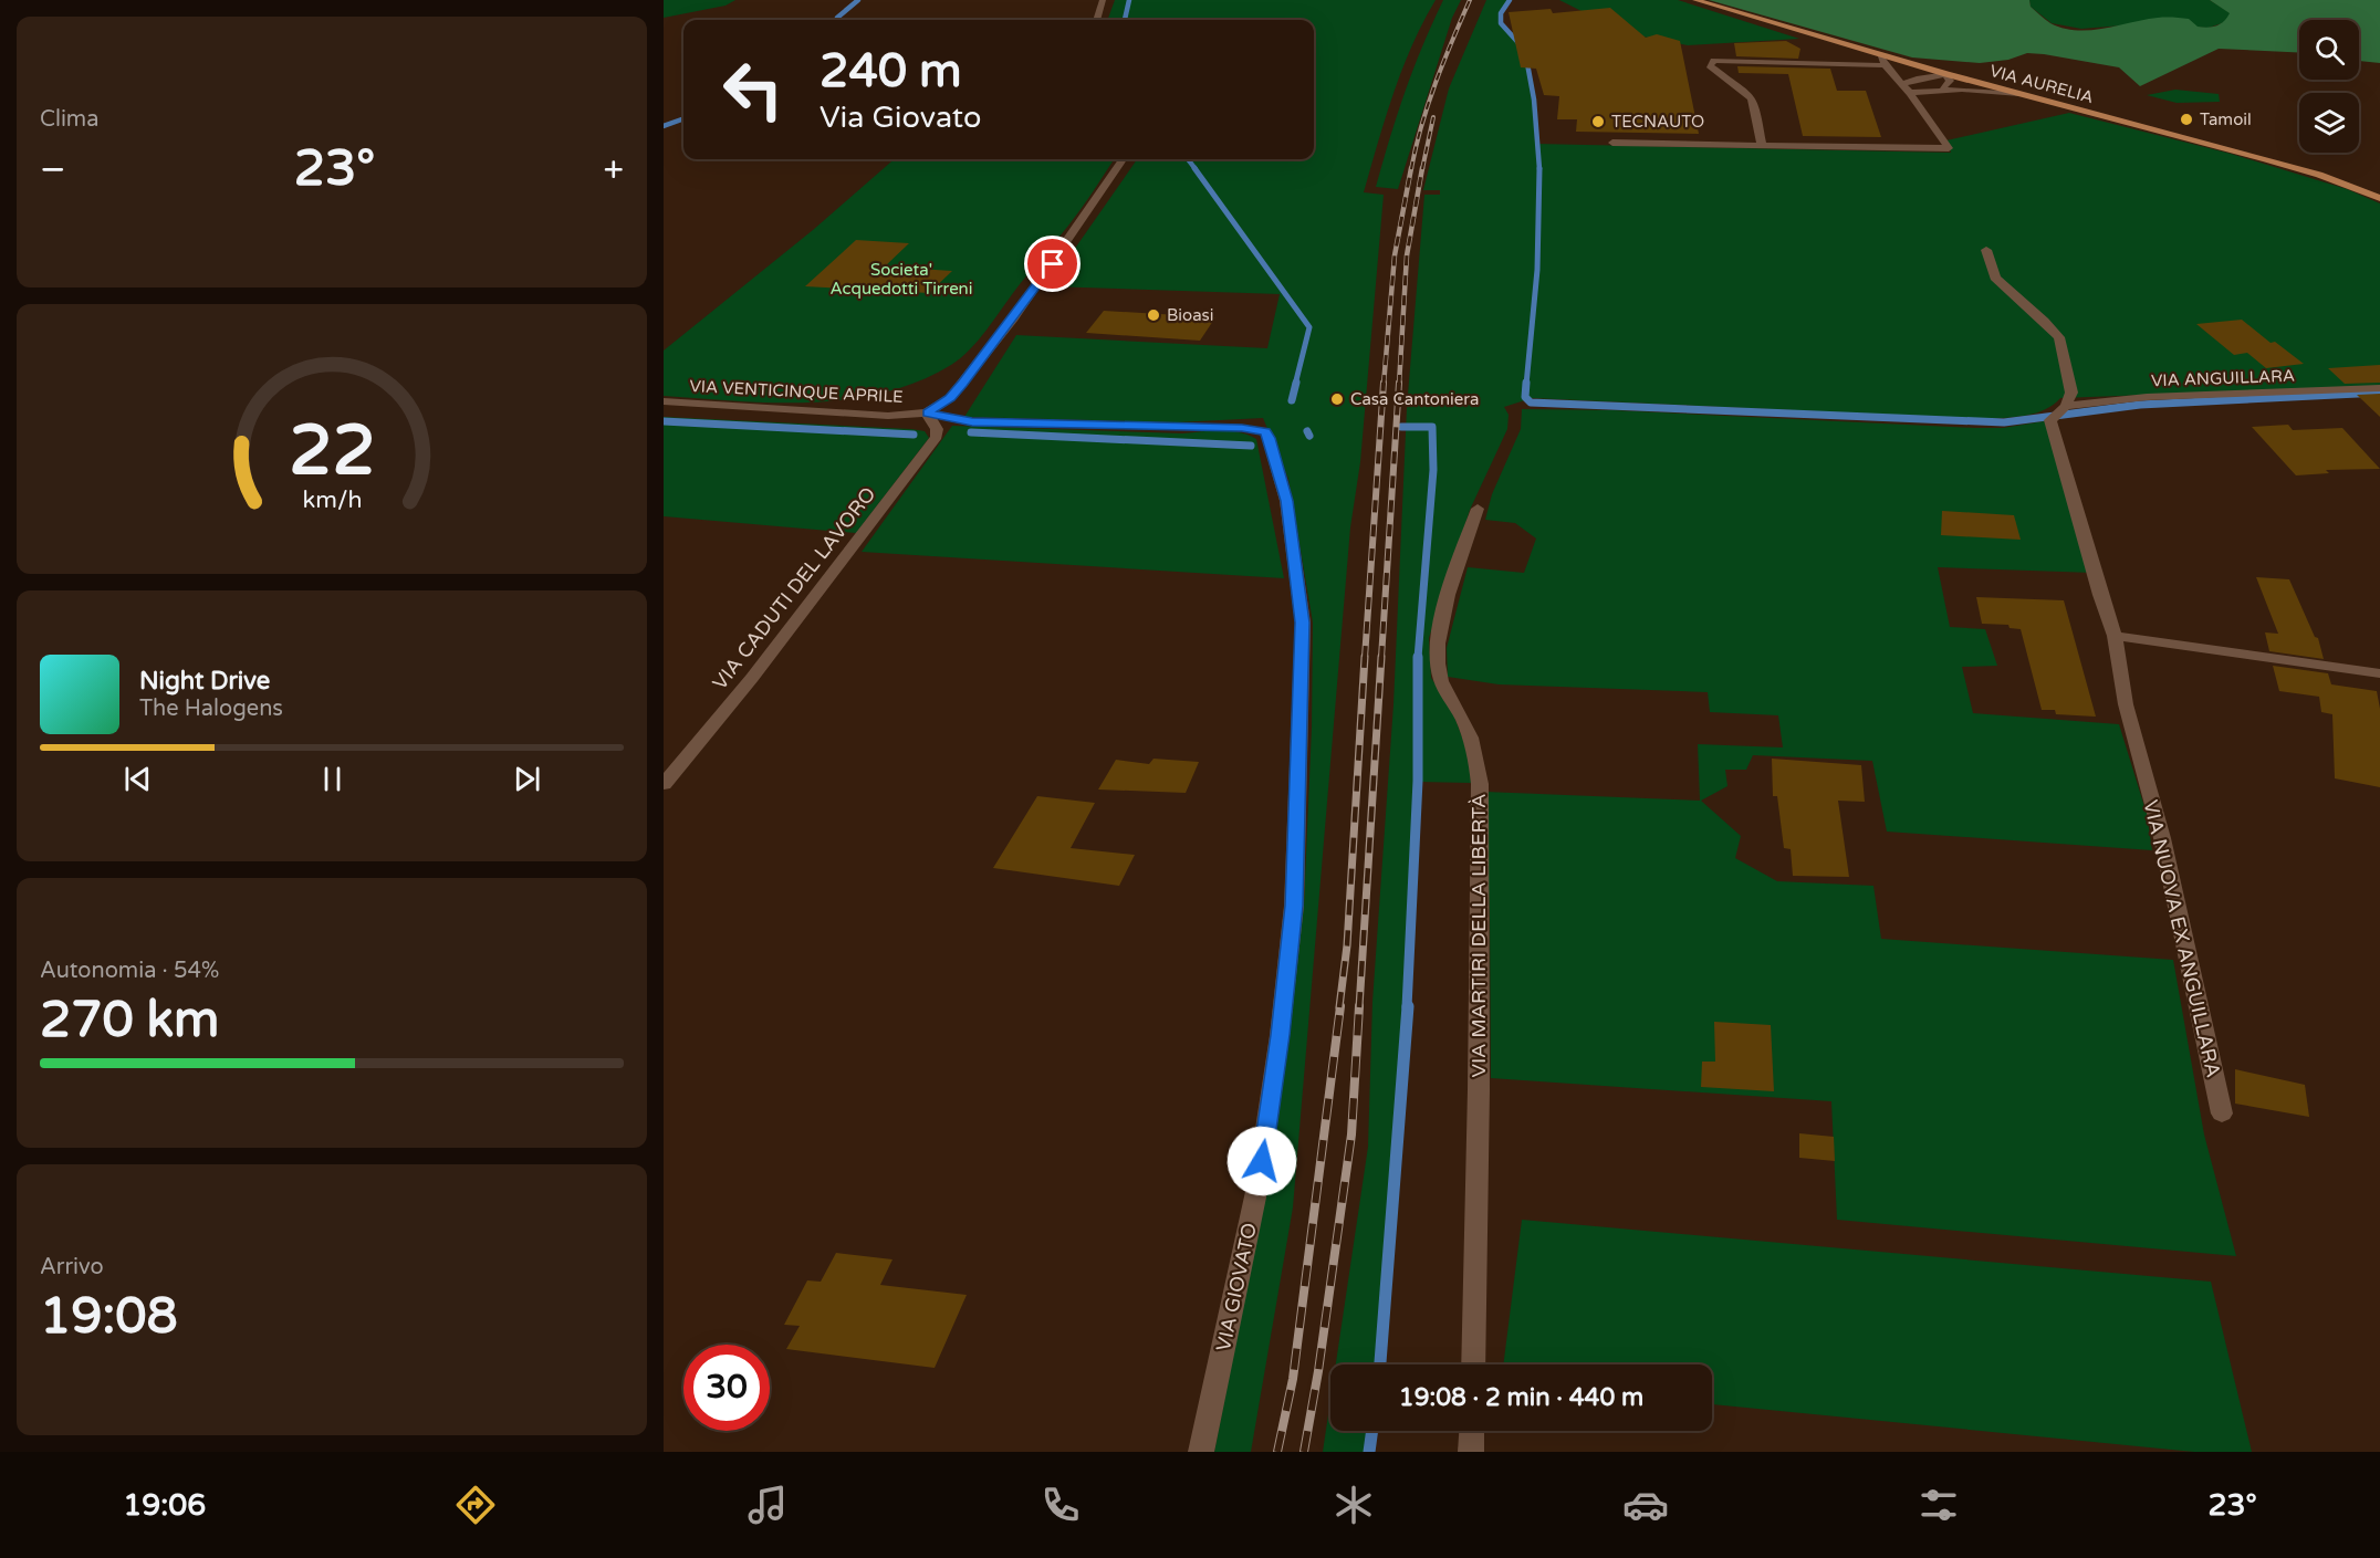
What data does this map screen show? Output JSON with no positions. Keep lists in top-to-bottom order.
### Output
{
  "streets": {
    "main road": ["VIA AURELIA"],
    "street": [
      "VIA ANGUILLARA",
      "VIA VENTICINQUE APRILE",
      "VIA CADUTI DEL LAVORO",
      "VIA MARTIRI DELLA LIBERTÀ",
      "VIA NUOVA EX ANGUILLARA",
      "VIA GIOVATO"
    ]
  },
  "crossings": [
    ["VIA VENTICINQUE APRILE", "VIA CADUTI DEL LAVORO"],
    ["VIA VENTICINQUE APRILE", "VIA GIOVATO"],
    ["VIA CADUTI DEL LAVORO", "VIA GIOVATO"]
  ],
  "parks": ["Societa' Acquedotti Tirreni"],
  "places": [
    "Tamoil",
    "TECNAUTO",
    "Bioasi",
    "Casa Cantoniera"
  ],
  "page": {
    "tile": [
      "Clima",
      ["Autonomia · 54%", "270 km"],
      ["Arrivo", "19:08"]
    ],
    "turn": ["240 m", "Via Giovato"],
    "heat": ["−", "23°", "+"],
    "song": ["Night Drive", "The Halogens"],
    "limit": "30",
    "trip": "19:08 · 2 min · 440 m",
    "tabs": ["19:06", "23°"],
    "gauge": ["22", "km/h"]
  }
}
